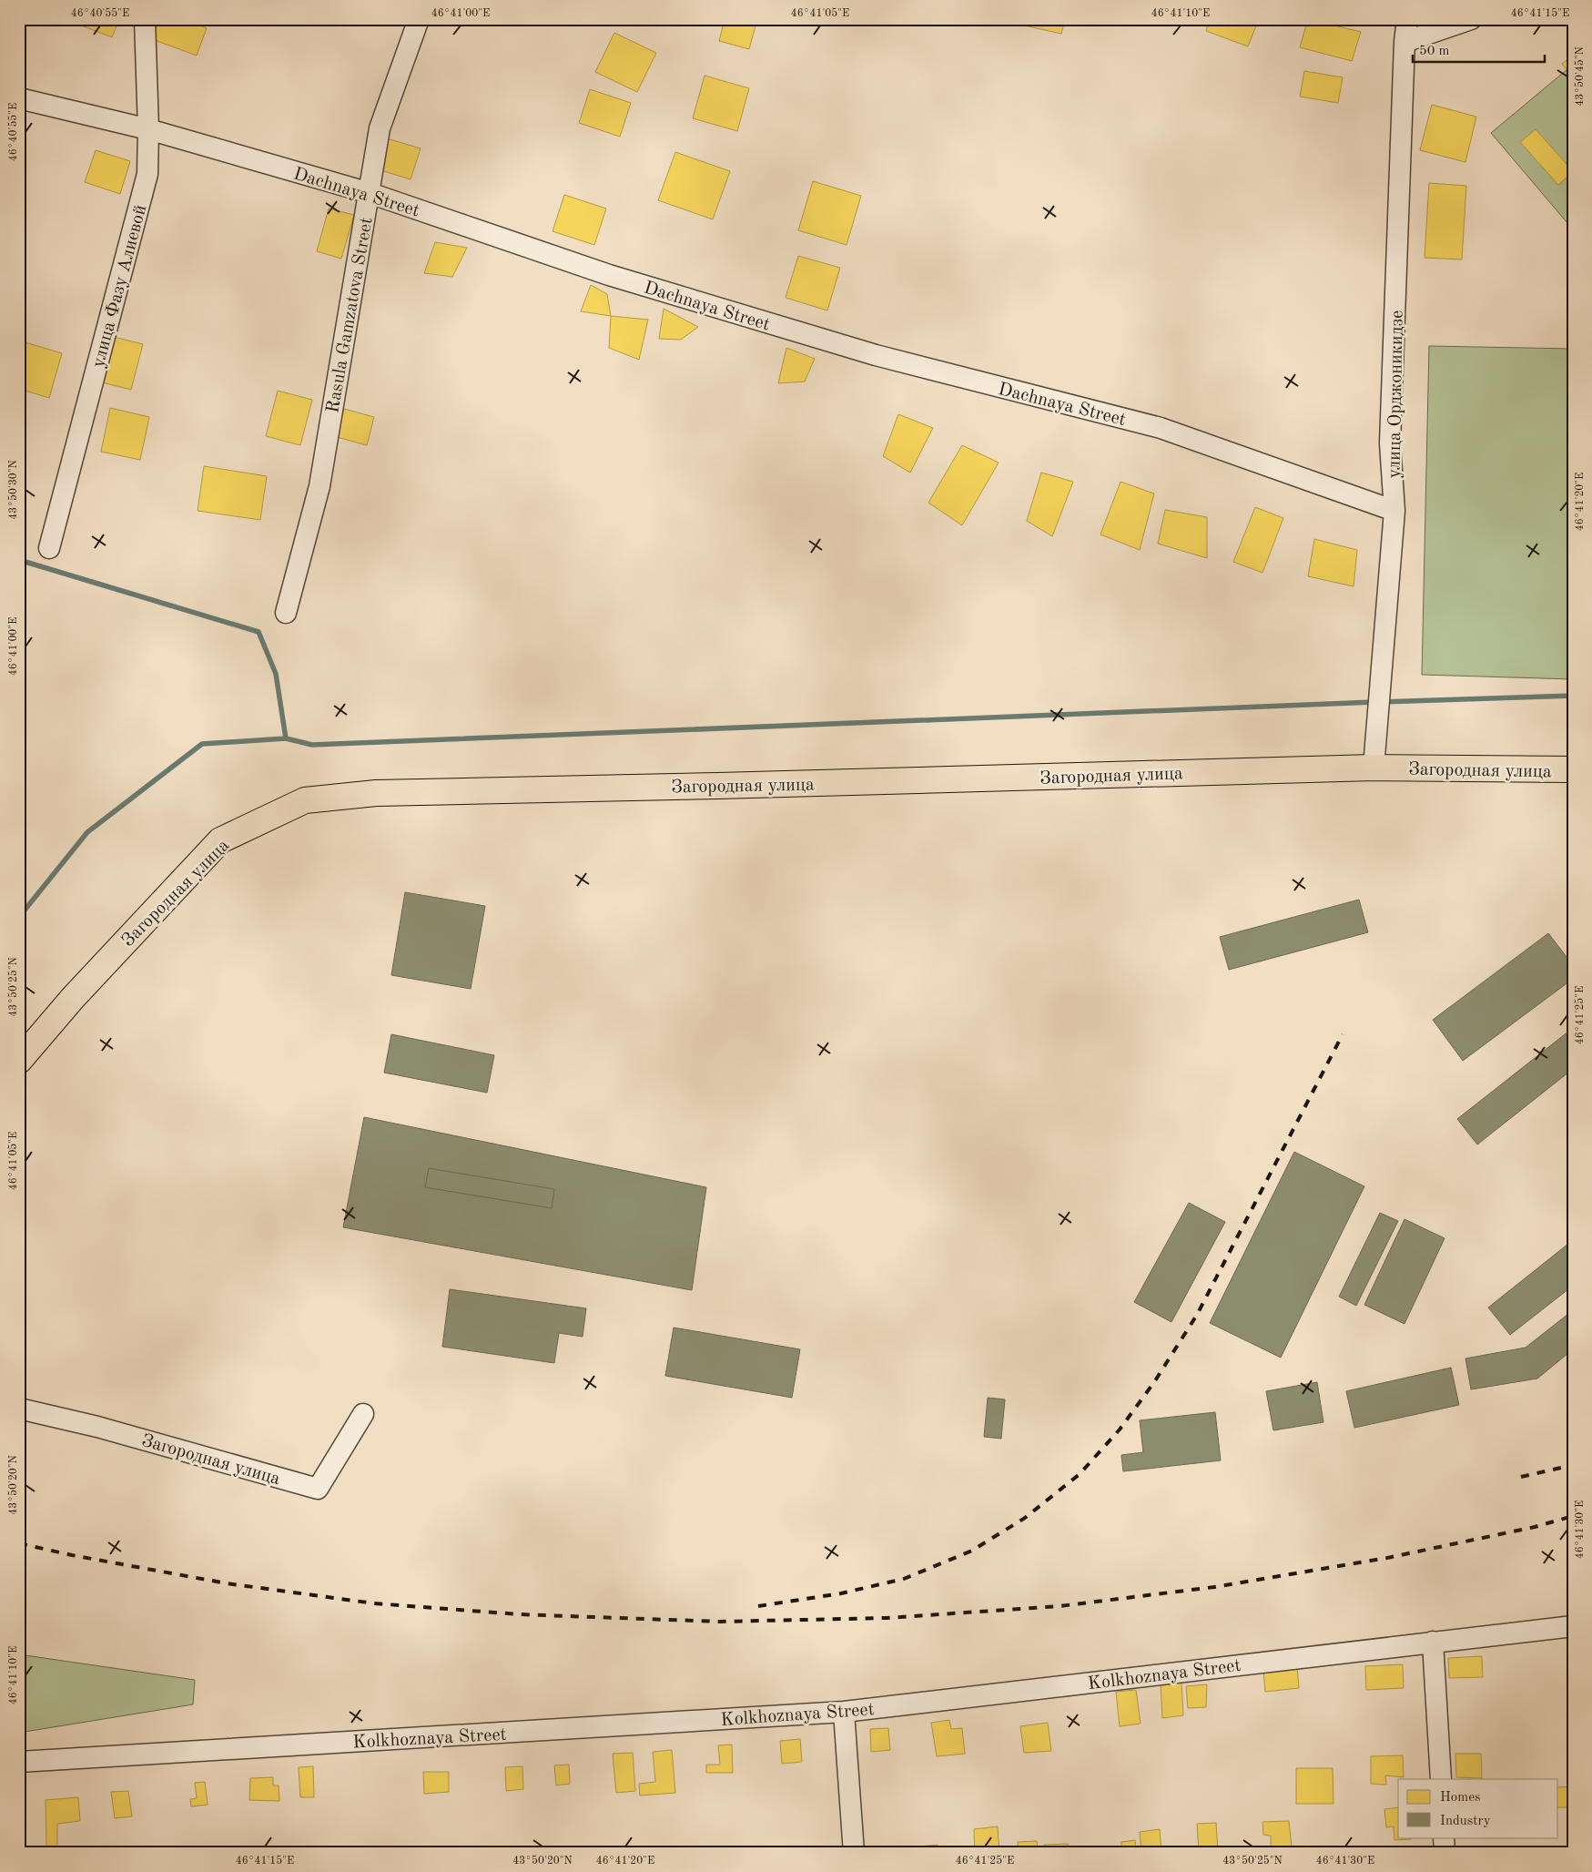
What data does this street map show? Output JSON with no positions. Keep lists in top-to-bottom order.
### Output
{
  "streets": {
    "main road": ["Загородная улица"],
    "street": [
      "Dachnaya Street",
      "улица Фазу Алиевой",
      "Rasula Gamzatova Street",
      "улица Орджоникидзе",
      "Kolkhoznaya Street"
    ]
  },
  "crossings": [
    ["Dachnaya Street", "улица Фазу Алиевой"],
    ["Dachnaya Street", "Rasula Gamzatova Street"],
    ["Dachnaya Street", "улица Орджоникидзе"],
    ["улица Орджоникидзе", "Загородная улица"]
  ],
  "legend": ["Homes", "Industry"],
  "scale_bar": "50 m",
  "coordinates": [
    "46°40'55\"E",
    "46°41'00\"E",
    "46°41'05\"E",
    "46°41'10\"E",
    "46°41'15\"E",
    "43°50'45\"N",
    "43°50'30\"N",
    "46°41'20\"E",
    "43°50'25\"N",
    "46°41'25\"E",
    "43°50'20\"N",
    "46°41'30\"E"
  ]
}
